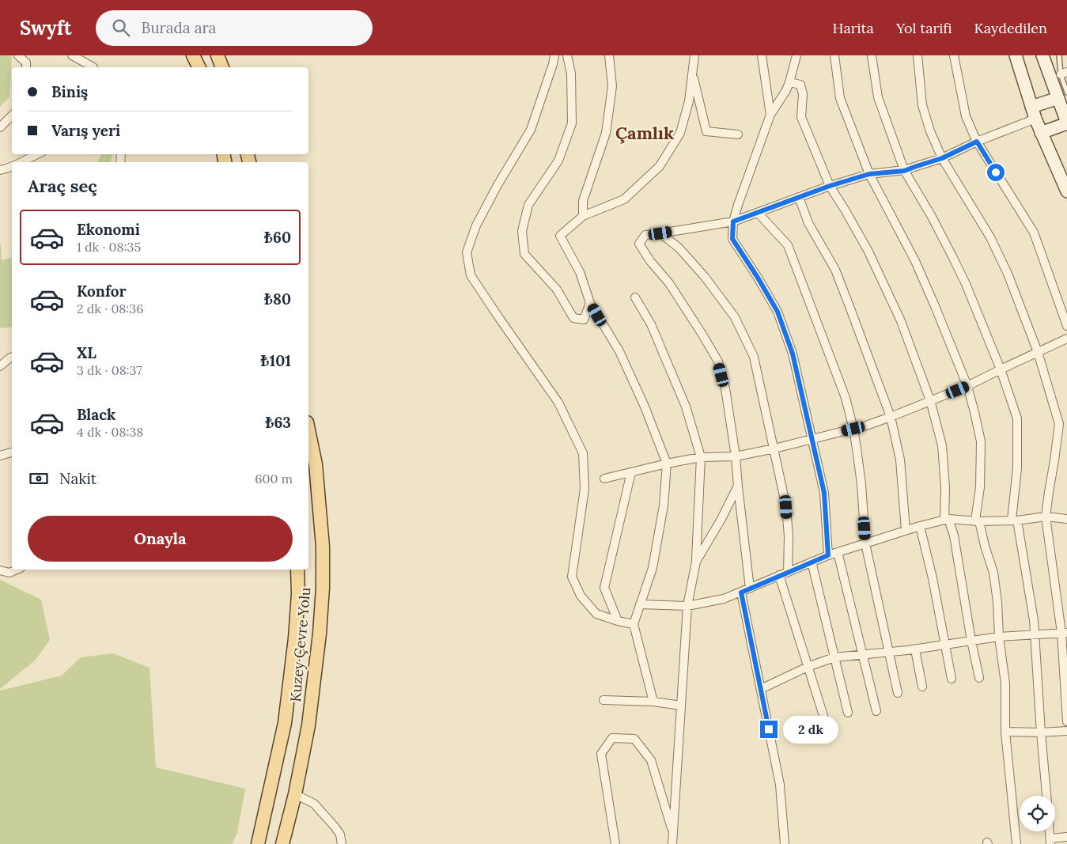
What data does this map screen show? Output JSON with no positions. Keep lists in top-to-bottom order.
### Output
{
  "streets": {
    "main road": ["Kuzey Çevre Yolu"]
  },
  "districts": ["Çamlık"],
  "page": {
    "header": "Swyft",
    "search": "Burada ara",
    "nav": ["Harita", "Yol tarifi", "Kaydedilen"],
    "banner": ["Biniş", "Varış yeri"],
    "heading": "Araç seç",
    "list": [
      {
        "name": "Ekonomi",
        "note": "1 dk · 08:35",
        "value": "₺60"
      },
      {
        "name": "Konfor",
        "note": "2 dk · 08:36",
        "value": "₺80"
      },
      {
        "name": "XL",
        "note": "3 dk · 08:37",
        "value": "₺101"
      },
      {
        "name": "Black",
        "note": "4 dk · 08:38",
        "value": "₺63"
      }
    ],
    "pay": ["Nakit", "600 m"],
    "buttons": "Onayla",
    "bubble": "2 dk"
  }
}
